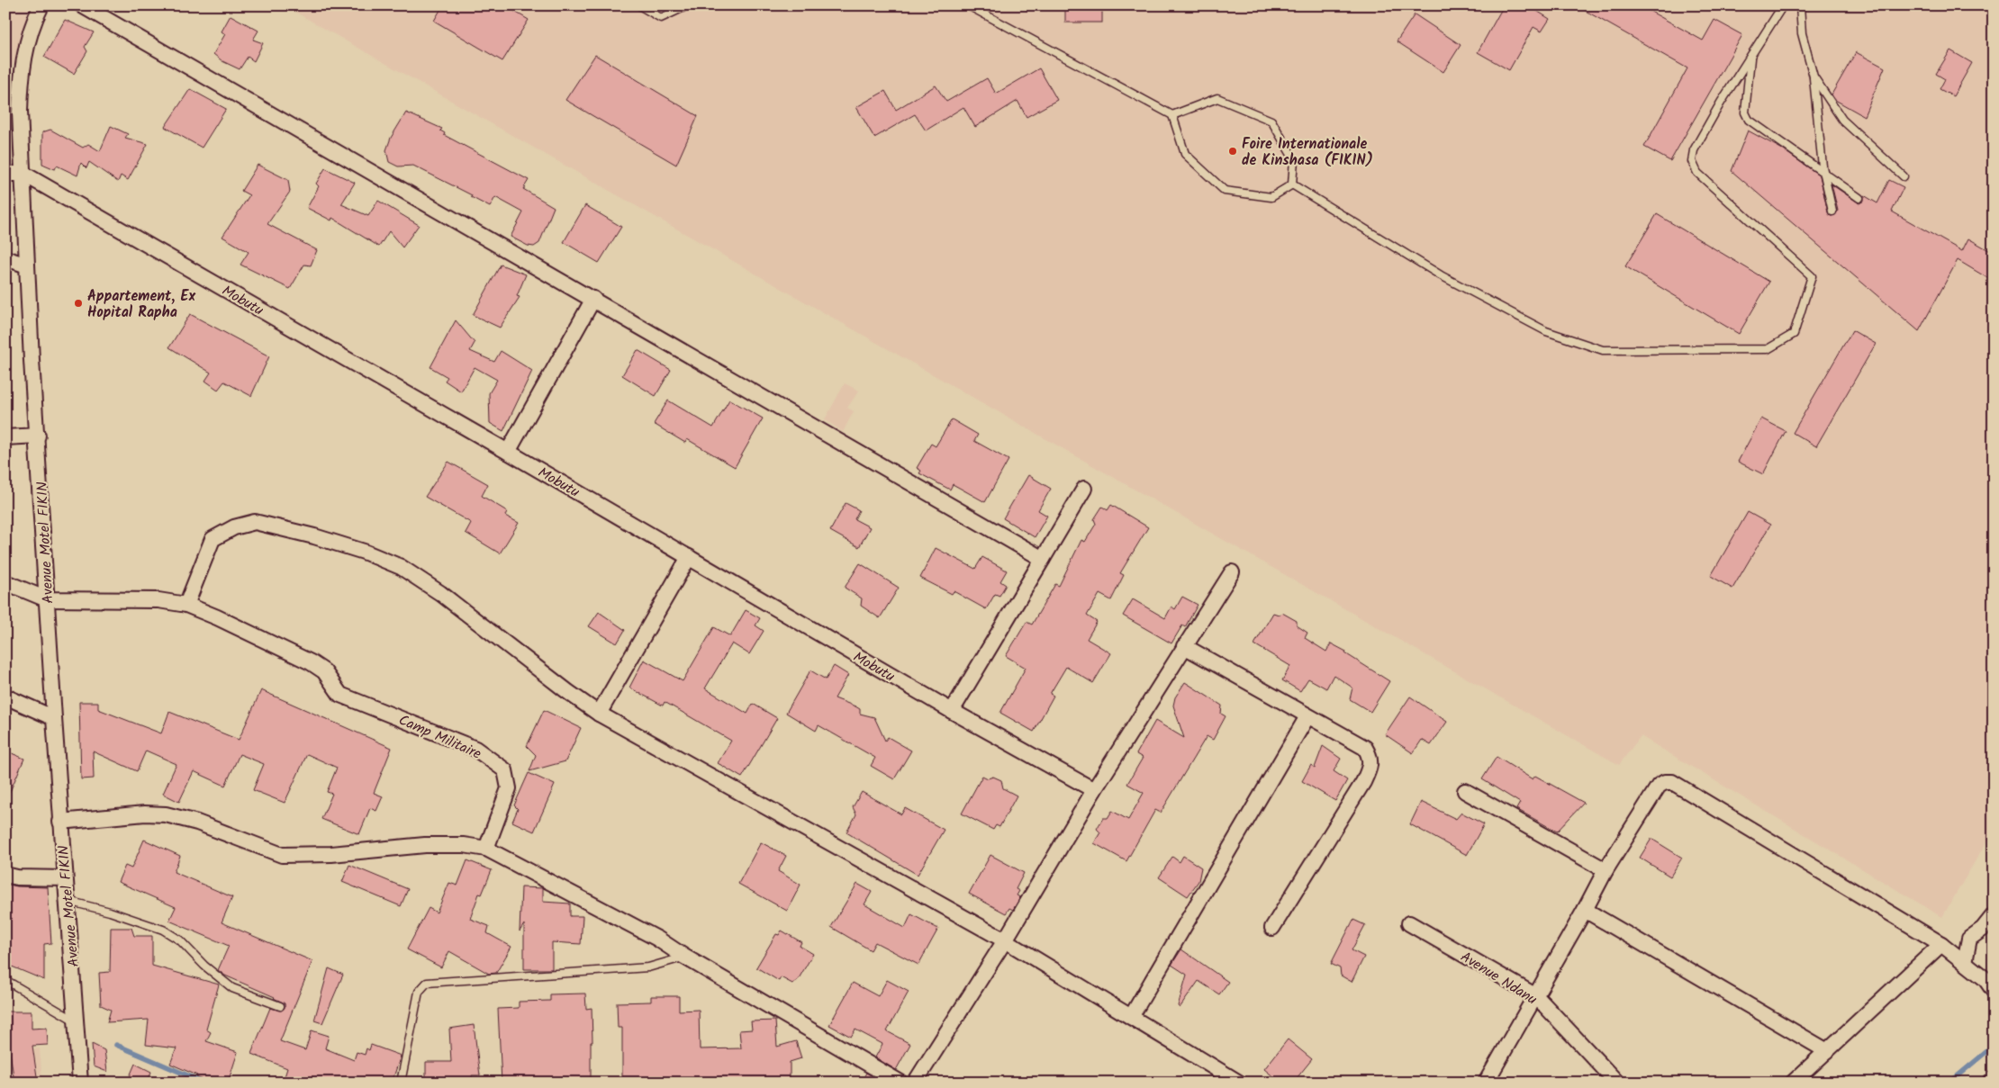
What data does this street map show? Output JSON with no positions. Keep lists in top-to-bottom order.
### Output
{
  "streets": {
    "street": [
      "Mobutu",
      "Avenue Motel FIKIN",
      "Camp Militaire",
      "Avenue Ndanu"
    ]
  },
  "crossings": [
    ["Mobutu", "Avenue Motel FIKIN"],
    ["Avenue Motel FIKIN", "Camp Militaire"]
  ],
  "places": ["Foire Internationale de Kinshasa (FIKIN)", "Appartement, Ex Hopital Rapha"]
}
